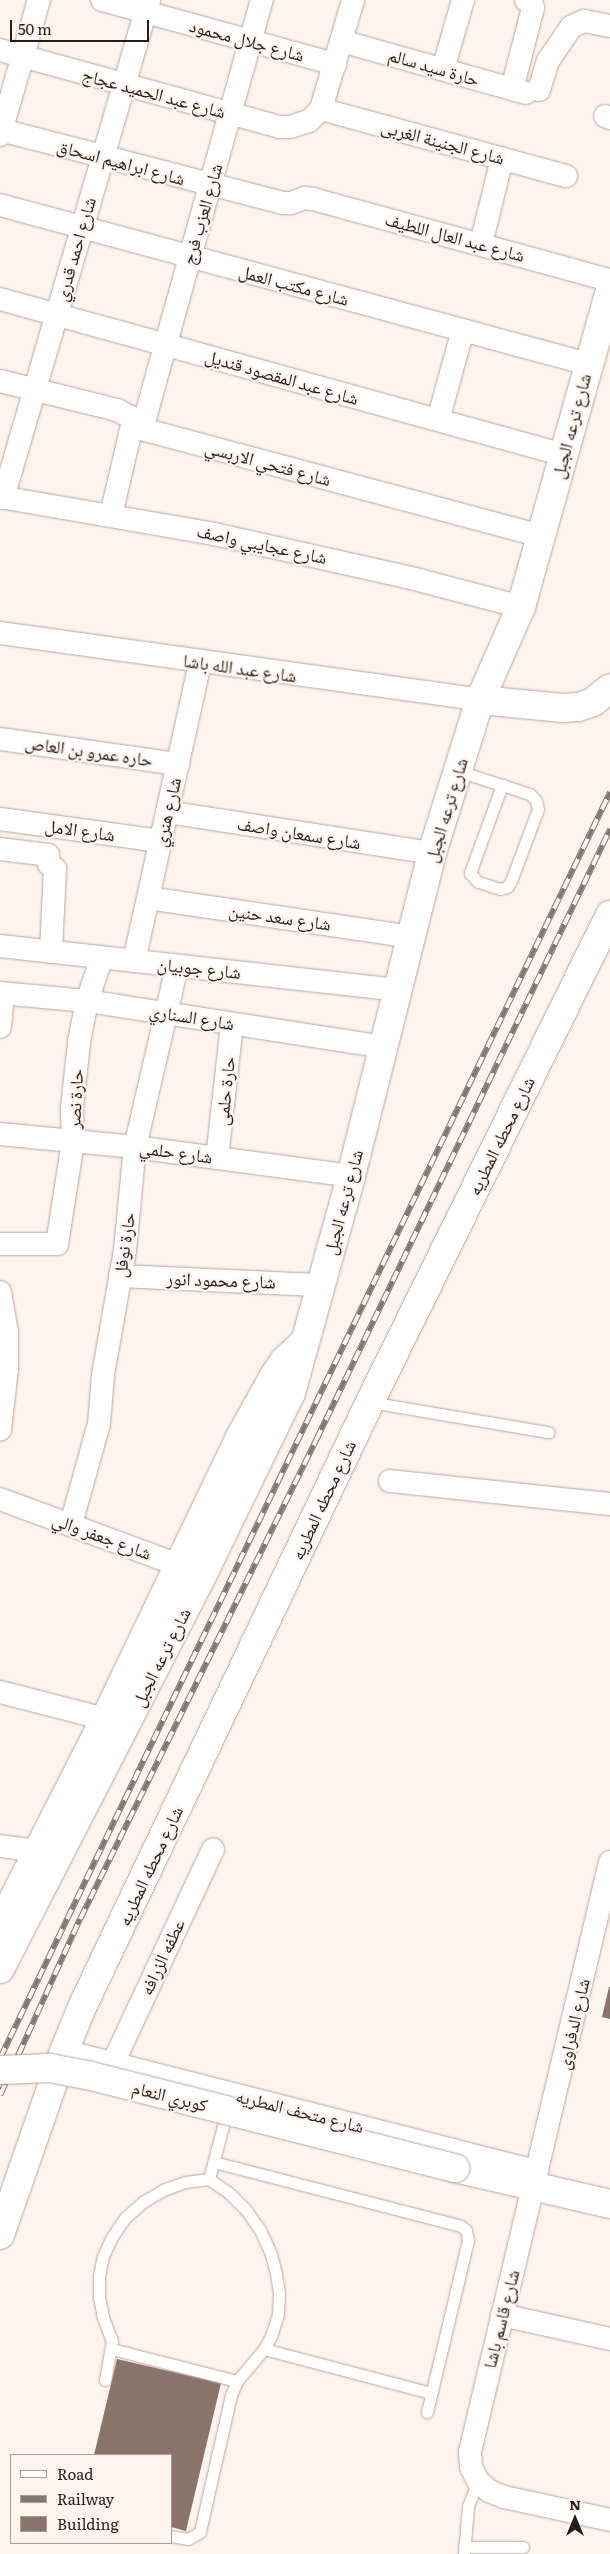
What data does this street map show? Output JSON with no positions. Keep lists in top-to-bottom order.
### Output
{
  "streets": {
    "street": [
      "شارع جلال محمود",
      "حارة سيد سالم",
      "شارع عبد الحميد عجاج",
      "شارع الجنينة الغربى",
      "شارع ابراهيم اسحاق",
      "شارع العزب فرج",
      "شارع عبد العال اللطيف",
      "شارع احمد قدري",
      "شارع مكتب العمل",
      "شارع عبد المقصود قنديل",
      "شارع ترعه الجبل",
      "شارع فتحي الاربسي",
      "شارع عجايبي واصف",
      "شارع عبد الله باشا",
      "حاره عمرو بن العاص",
      "شارع هنري",
      "شارع الامل",
      "شارع سمعان واصف",
      "شارع سعد حنين",
      "شارع جوبيان",
      "شارع السناري",
      "حارة حلمى",
      "حارة نصر",
      "شارع محطه المطريه",
      "شارع حلمي",
      "حارة نوفل",
      "شارع محمود انور",
      "شارع جعفر والي",
      "عطفه الزرافه",
      "شارع الدفراوى",
      "كوبري النعام",
      "شارع متحف المطريه",
      "شارع قاسم باشا"
    ]
  },
  "crossings": [
    ["شارع جلال محمود", "شارع العزب فرج"],
    ["شارع جلال محمود", "شارع احمد قدري"],
    ["شارع عبد الحميد عجاج", "شارع الجنينة الغربى"],
    ["شارع عبد الحميد عجاج", "شارع العزب فرج"],
    ["شارع عبد الحميد عجاج", "شارع احمد قدري"],
    ["شارع ابراهيم اسحاق", "شارع العزب فرج"],
    ["شارع ابراهيم اسحاق", "شارع عبد العال اللطيف"],
    ["شارع ابراهيم اسحاق", "شارع احمد قدري"],
    ["شارع العزب فرج", "شارع مكتب العمل"],
    ["شارع العزب فرج", "شارع عبد المقصود قنديل"],
    ["شارع العزب فرج", "شارع فتحي الاربسي"],
    ["شارع العزب فرج", "شارع عجايبي واصف"],
    ["شارع احمد قدري", "شارع مكتب العمل"],
    ["شارع احمد قدري", "شارع عبد المقصود قنديل"],
    ["شارع احمد قدري", "شارع فتحي الاربسي"],
    ["شارع احمد قدري", "شارع عجايبي واصف"],
    ["شارع مكتب العمل", "شارع ترعه الجبل"],
    ["شارع عبد المقصود قنديل", "شارع ترعه الجبل"],
    ["شارع ترعه الجبل", "شارع فتحي الاربسي"],
    ["شارع ترعه الجبل", "شارع عجايبي واصف"],
    ["شارع ترعه الجبل", "شارع عبد الله باشا"],
    ["شارع ترعه الجبل", "شارع سمعان واصف"],
    ["شارع ترعه الجبل", "شارع سعد حنين"],
    ["شارع ترعه الجبل", "شارع جوبيان"],
    ["شارع ترعه الجبل", "شارع السناري"],
    ["شارع ترعه الجبل", "شارع حلمي"],
    ["شارع ترعه الجبل", "شارع محمود انور"],
    ["شارع ترعه الجبل", "شارع جعفر والي"],
    ["شارع عبد الله باشا", "شارع هنري"],
    ["حاره عمرو بن العاص", "شارع هنري"],
    ["شارع هنري", "شارع الامل"],
    ["شارع هنري", "شارع سمعان واصف"],
    ["شارع هنري", "شارع سعد حنين"],
    ["شارع هنري", "شارع جوبيان"],
    ["شارع جوبيان", "حارة نصر"],
    ["شارع جوبيان", "حارة نوفل"],
    ["شارع السناري", "حارة حلمى"],
    ["شارع السناري", "حارة نصر"],
    ["شارع السناري", "حارة نوفل"],
    ["حارة حلمى", "شارع حلمي"],
    ["حارة نصر", "شارع حلمي"],
    ["شارع محطه المطريه", "شارع متحف المطريه"],
    ["شارع حلمي", "حارة نوفل"],
    ["حارة نوفل", "شارع محمود انور"],
    ["حارة نوفل", "شارع جعفر والي"],
    ["عطفه الزرافه", "شارع متحف المطريه"],
    ["شارع الدفراوى", "شارع متحف المطريه"],
    ["شارع الدفراوى", "شارع قاسم باشا"],
    ["كوبري النعام", "شارع متحف المطريه"],
    ["شارع متحف المطريه", "شارع قاسم باشا"]
  ],
  "legend": ["Road", "Railway", "Building"],
  "scale_bar": "50 m",
  "north": "top"
}
